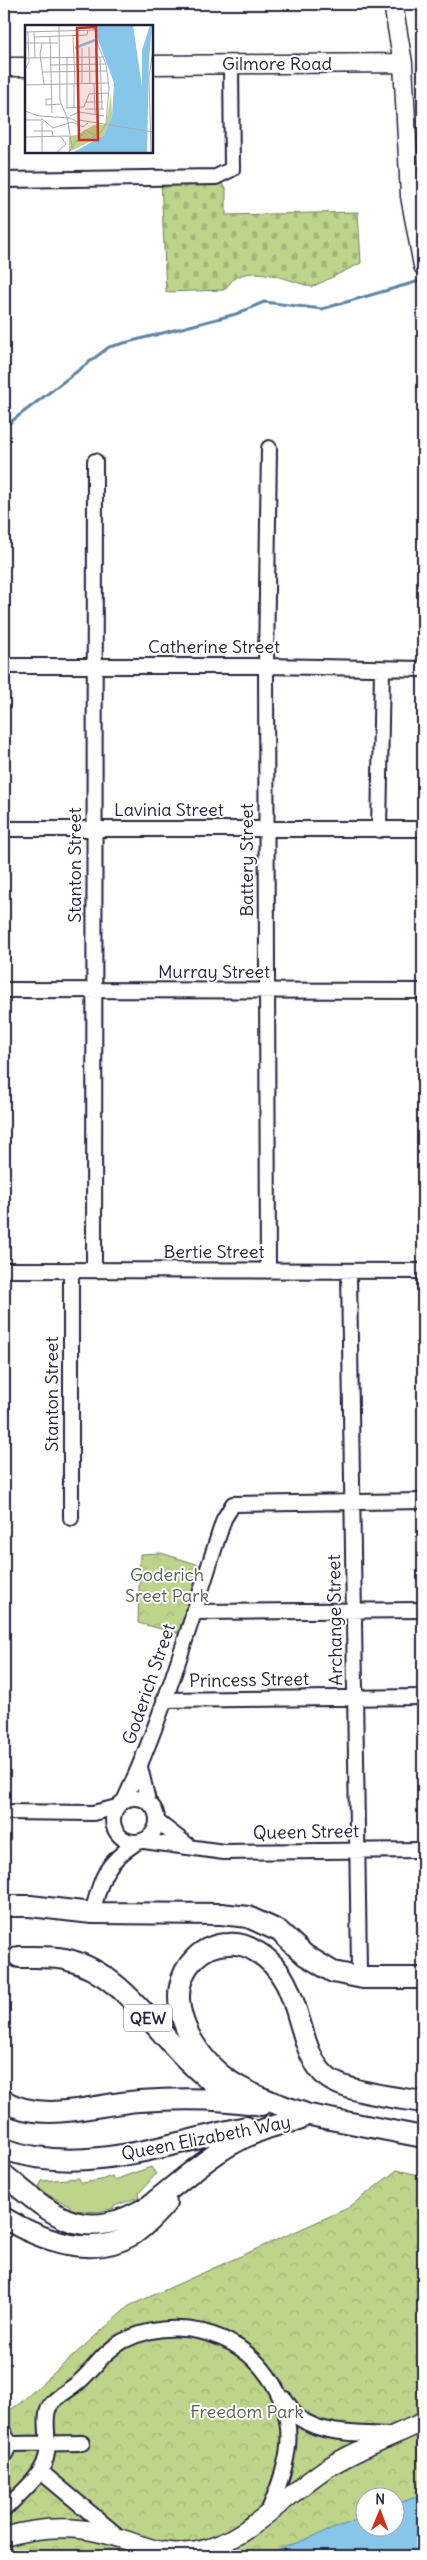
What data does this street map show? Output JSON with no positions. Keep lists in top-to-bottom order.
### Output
{
  "streets": {
    "highway": ["QEW", "Queen Elizabeth Way"],
    "main road": ["Gilmore Road"],
    "street": [
      "Catherine Street",
      "Lavinia Street",
      "Battery Street",
      "Stanton Street",
      "Murray Street",
      "Bertie Street",
      "Archange Street",
      "Princess Street",
      "Goderich Street",
      "Queen Street"
    ]
  },
  "crossings": [
    ["Catherine Street", "Battery Street"],
    ["Catherine Street", "Stanton Street"],
    ["Lavinia Street", "Battery Street"],
    ["Lavinia Street", "Stanton Street"],
    ["Battery Street", "Murray Street"],
    ["Battery Street", "Bertie Street"],
    ["Stanton Street", "Murray Street"],
    ["Stanton Street", "Bertie Street"],
    ["Bertie Street", "Archange Street"],
    ["Archange Street", "Princess Street"],
    ["Archange Street", "Goderich Street"],
    ["Archange Street", "Queen Street"],
    ["Princess Street", "Goderich Street"],
    ["Goderich Street", "Queen Street"],
    ["QEW", "Queen Elizabeth Way"]
  ],
  "parks": ["Goderich Sreet Park", "Freedom Park"],
  "north": "top"
}
